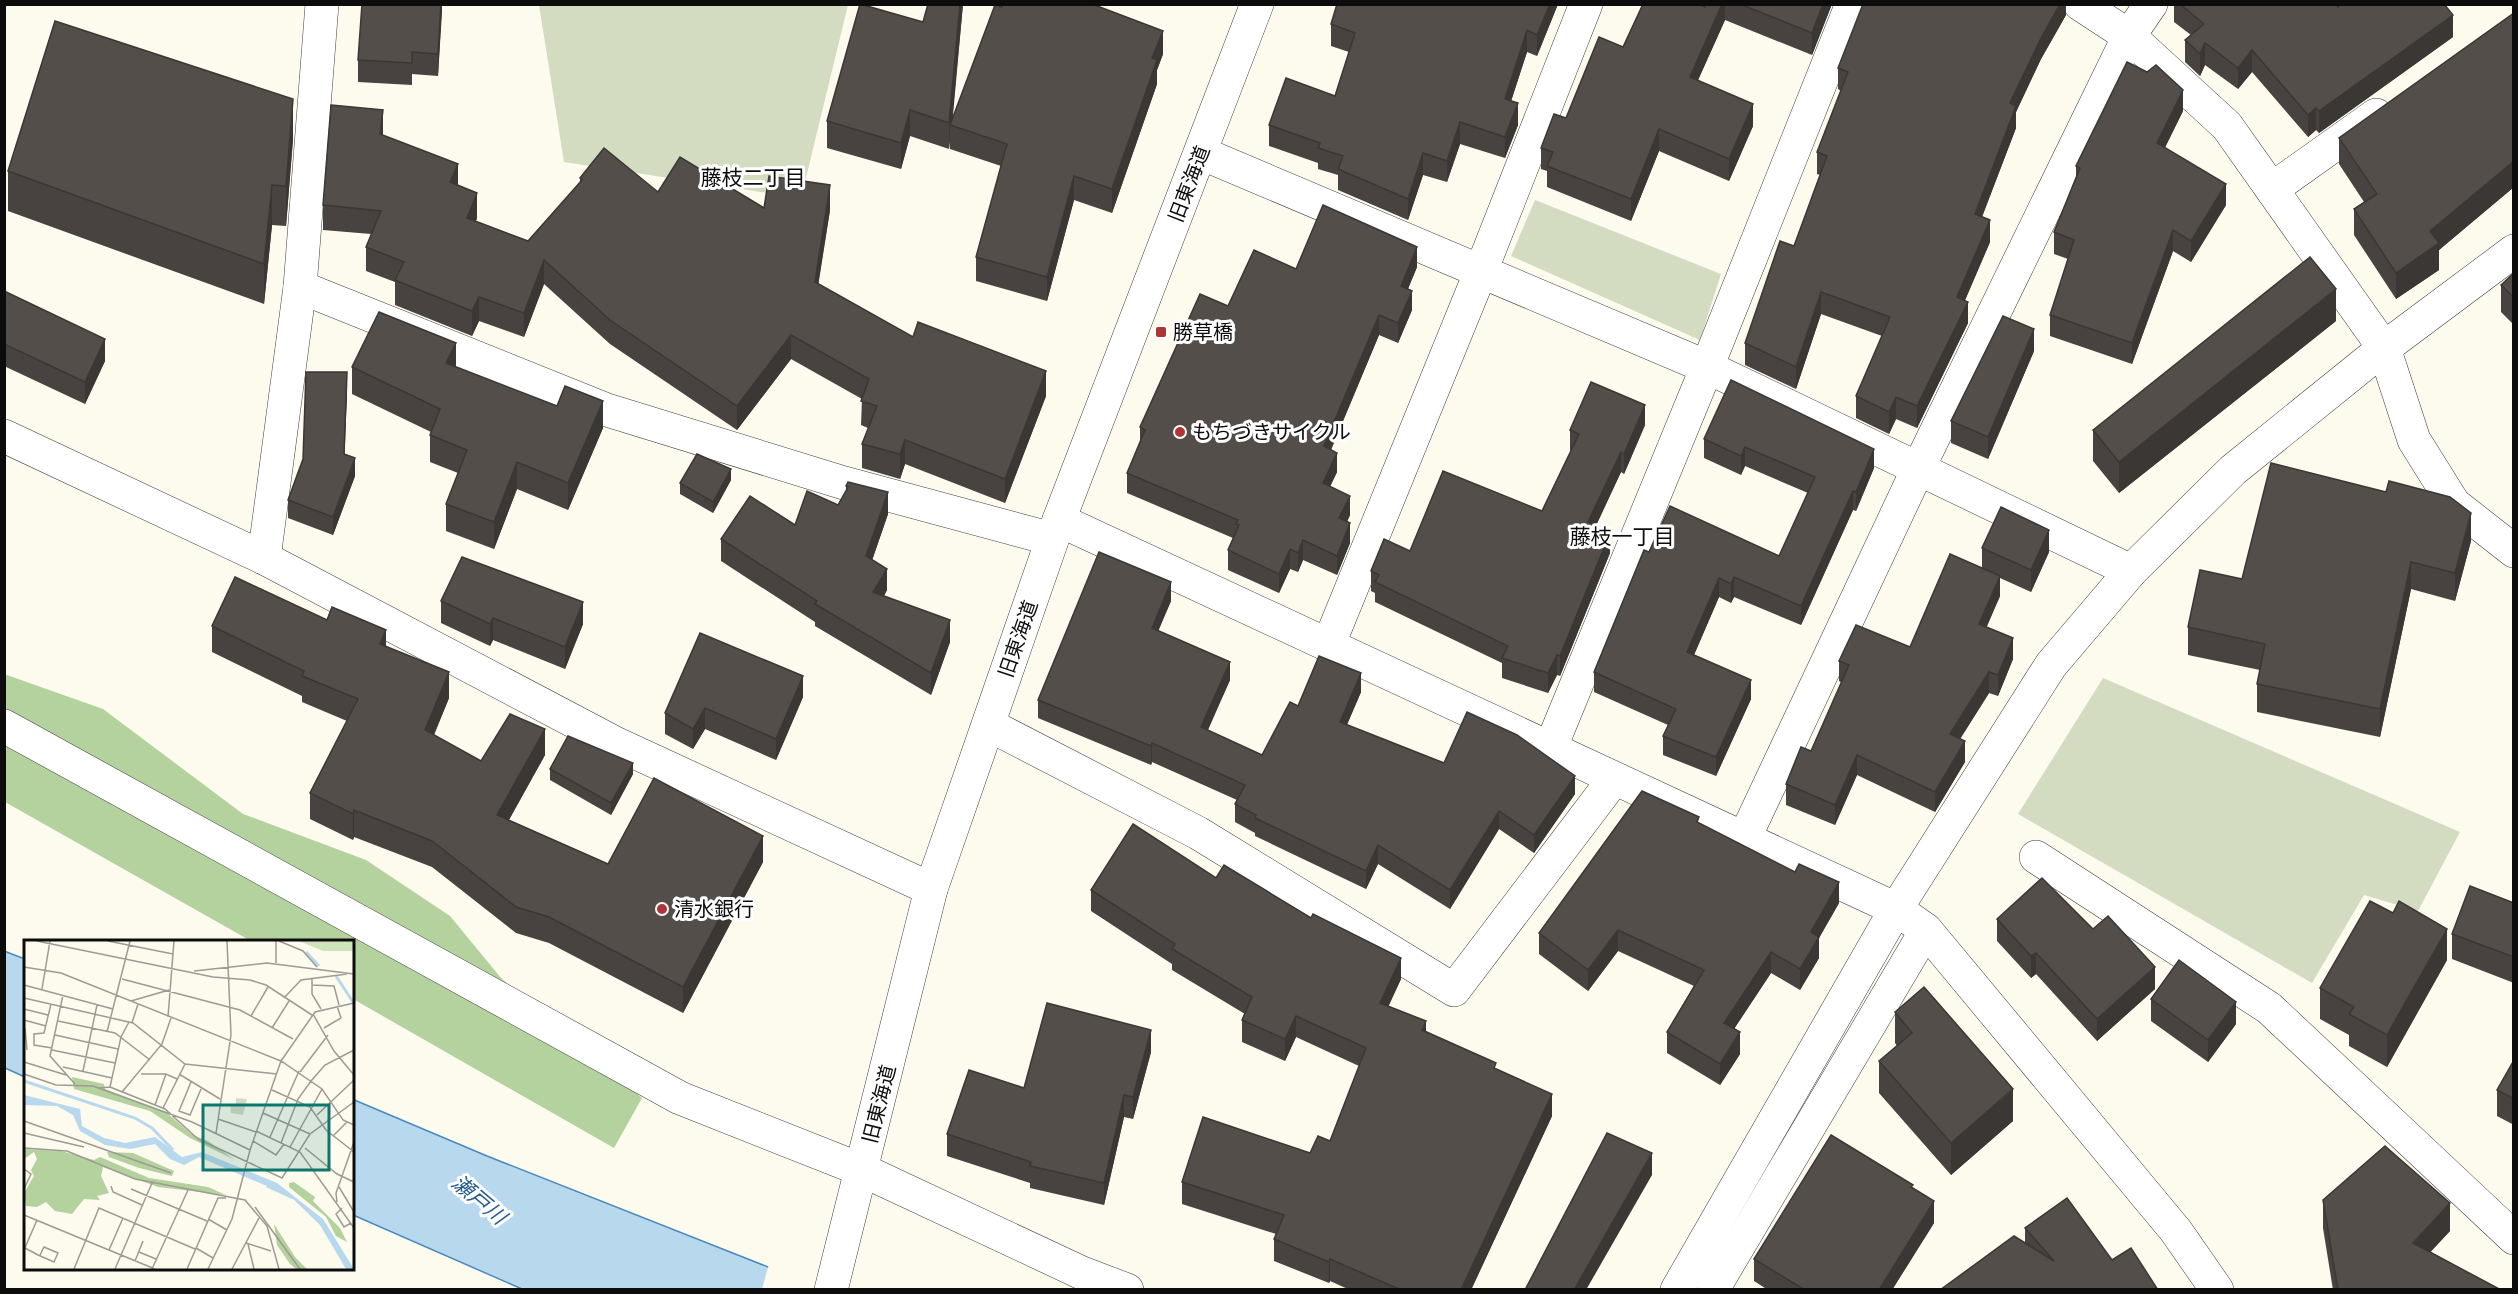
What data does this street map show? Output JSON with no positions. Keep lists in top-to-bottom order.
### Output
{
  "streets": {
    "street": ["旧東海道"]
  },
  "districts": ["藤枝二丁目", "藤枝一丁目"],
  "water": ["瀬戸川"],
  "places": {
    "transit": ["勝草橋"],
    "other": ["もちづきサイクル", "清水銀行"]
  }
}
